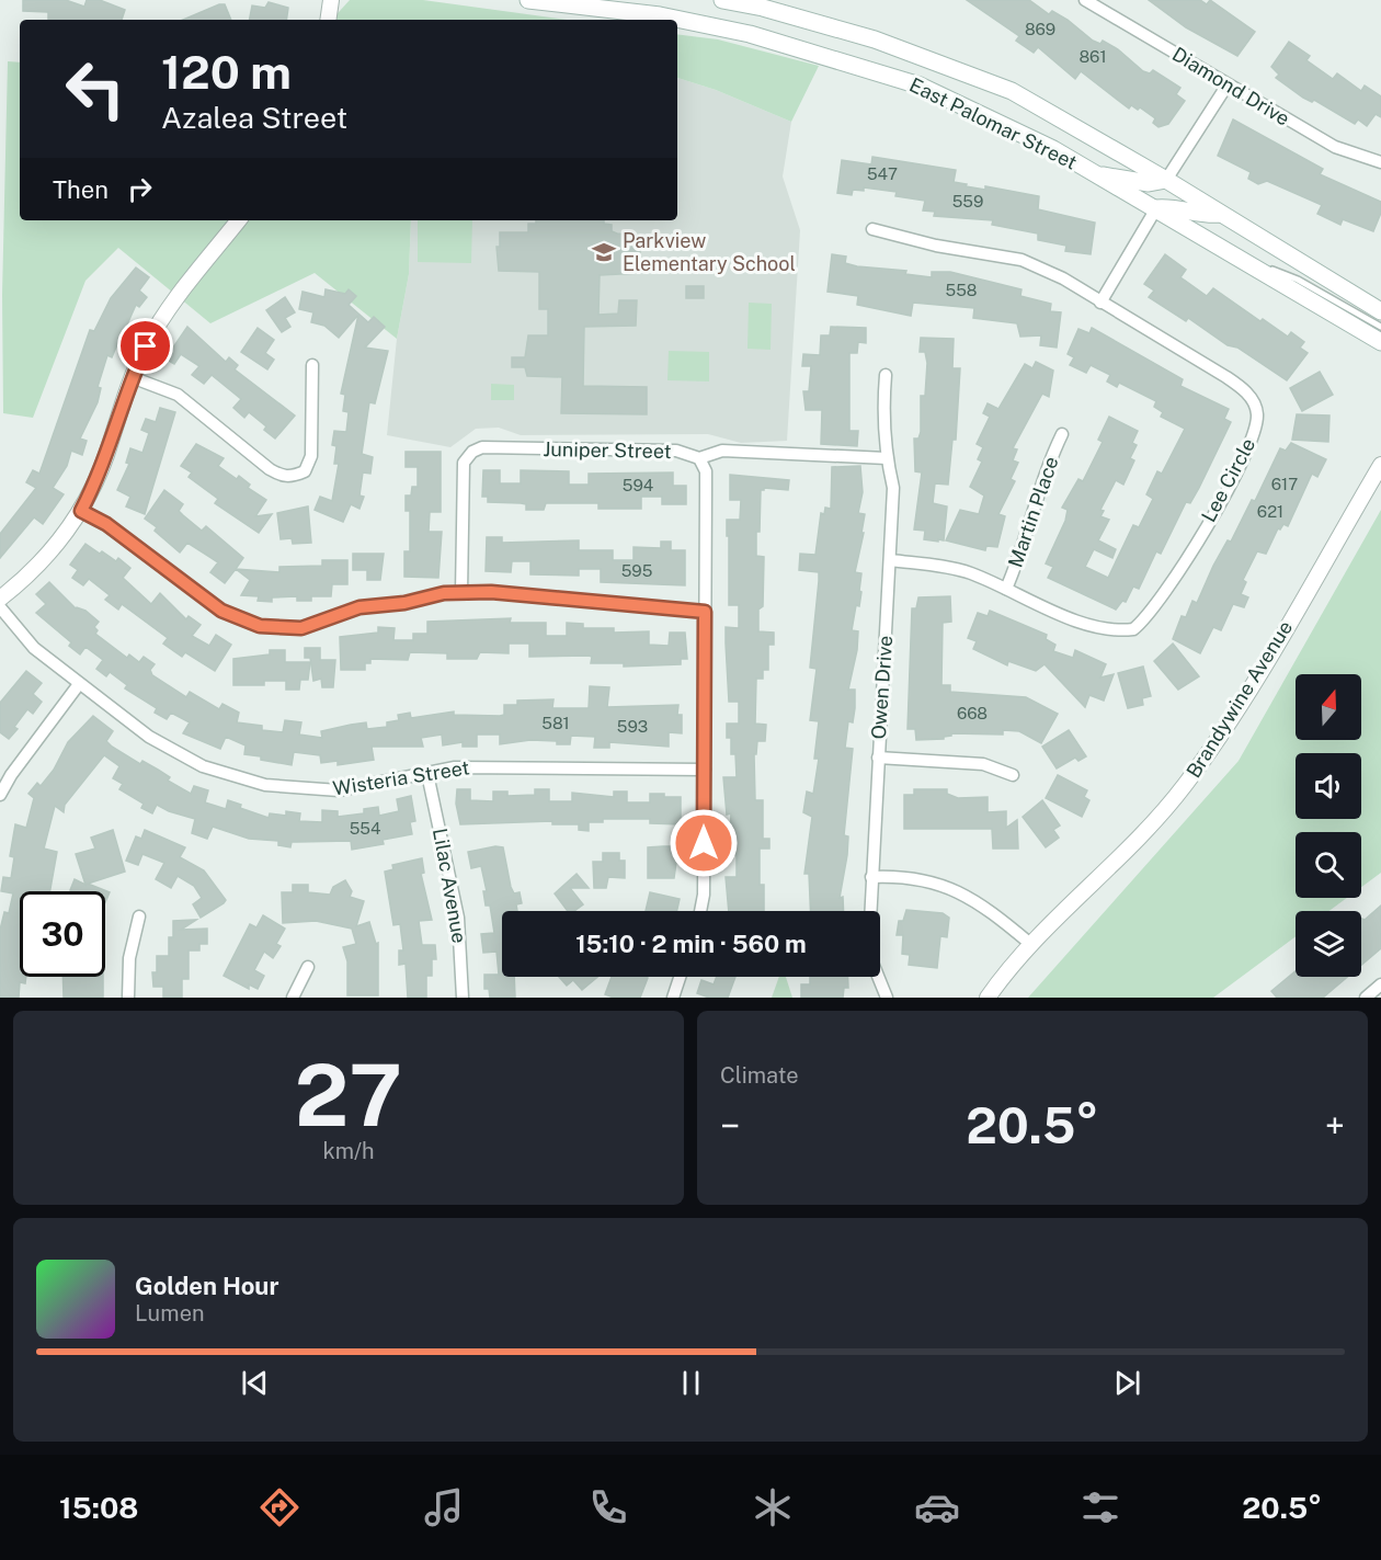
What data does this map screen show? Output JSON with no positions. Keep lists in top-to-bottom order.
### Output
{
  "streets": {
    "main road": ["East Palomar Street"],
    "street": [
      "Diamond Drive",
      "Juniper Street",
      "Lee Circle",
      "Martin Place",
      "Owen Drive",
      "Brandywine Avenue",
      "Wisteria Street",
      "Lilac Avenue"
    ]
  },
  "crossings": [
    ["Juniper Street", "Owen Drive"],
    ["Lee Circle", "Martin Place"],
    ["Lee Circle", "Owen Drive"],
    ["Wisteria Street", "Lilac Avenue"]
  ],
  "places": {
    "school or university": ["Parkview Elementary School"]
  },
  "house_numbers": [
    "869",
    "861",
    "547",
    "559",
    "558",
    "617",
    "594",
    "621",
    "595",
    "668",
    "581",
    "593",
    "554"
  ],
  "north": "top",
  "page": {
    "turn": ["120 m", "Azalea Street"],
    "then": "Then",
    "limit": "30",
    "trip": "15:10 · 2 min · 560 m",
    "tile": [
      ["27", "km/h"],
      "Climate"
    ],
    "heat": ["−", "20.5°", "+"],
    "song": ["Golden Hour", "Lumen"],
    "tabs": ["15:08", "20.5°"]
  }
}
